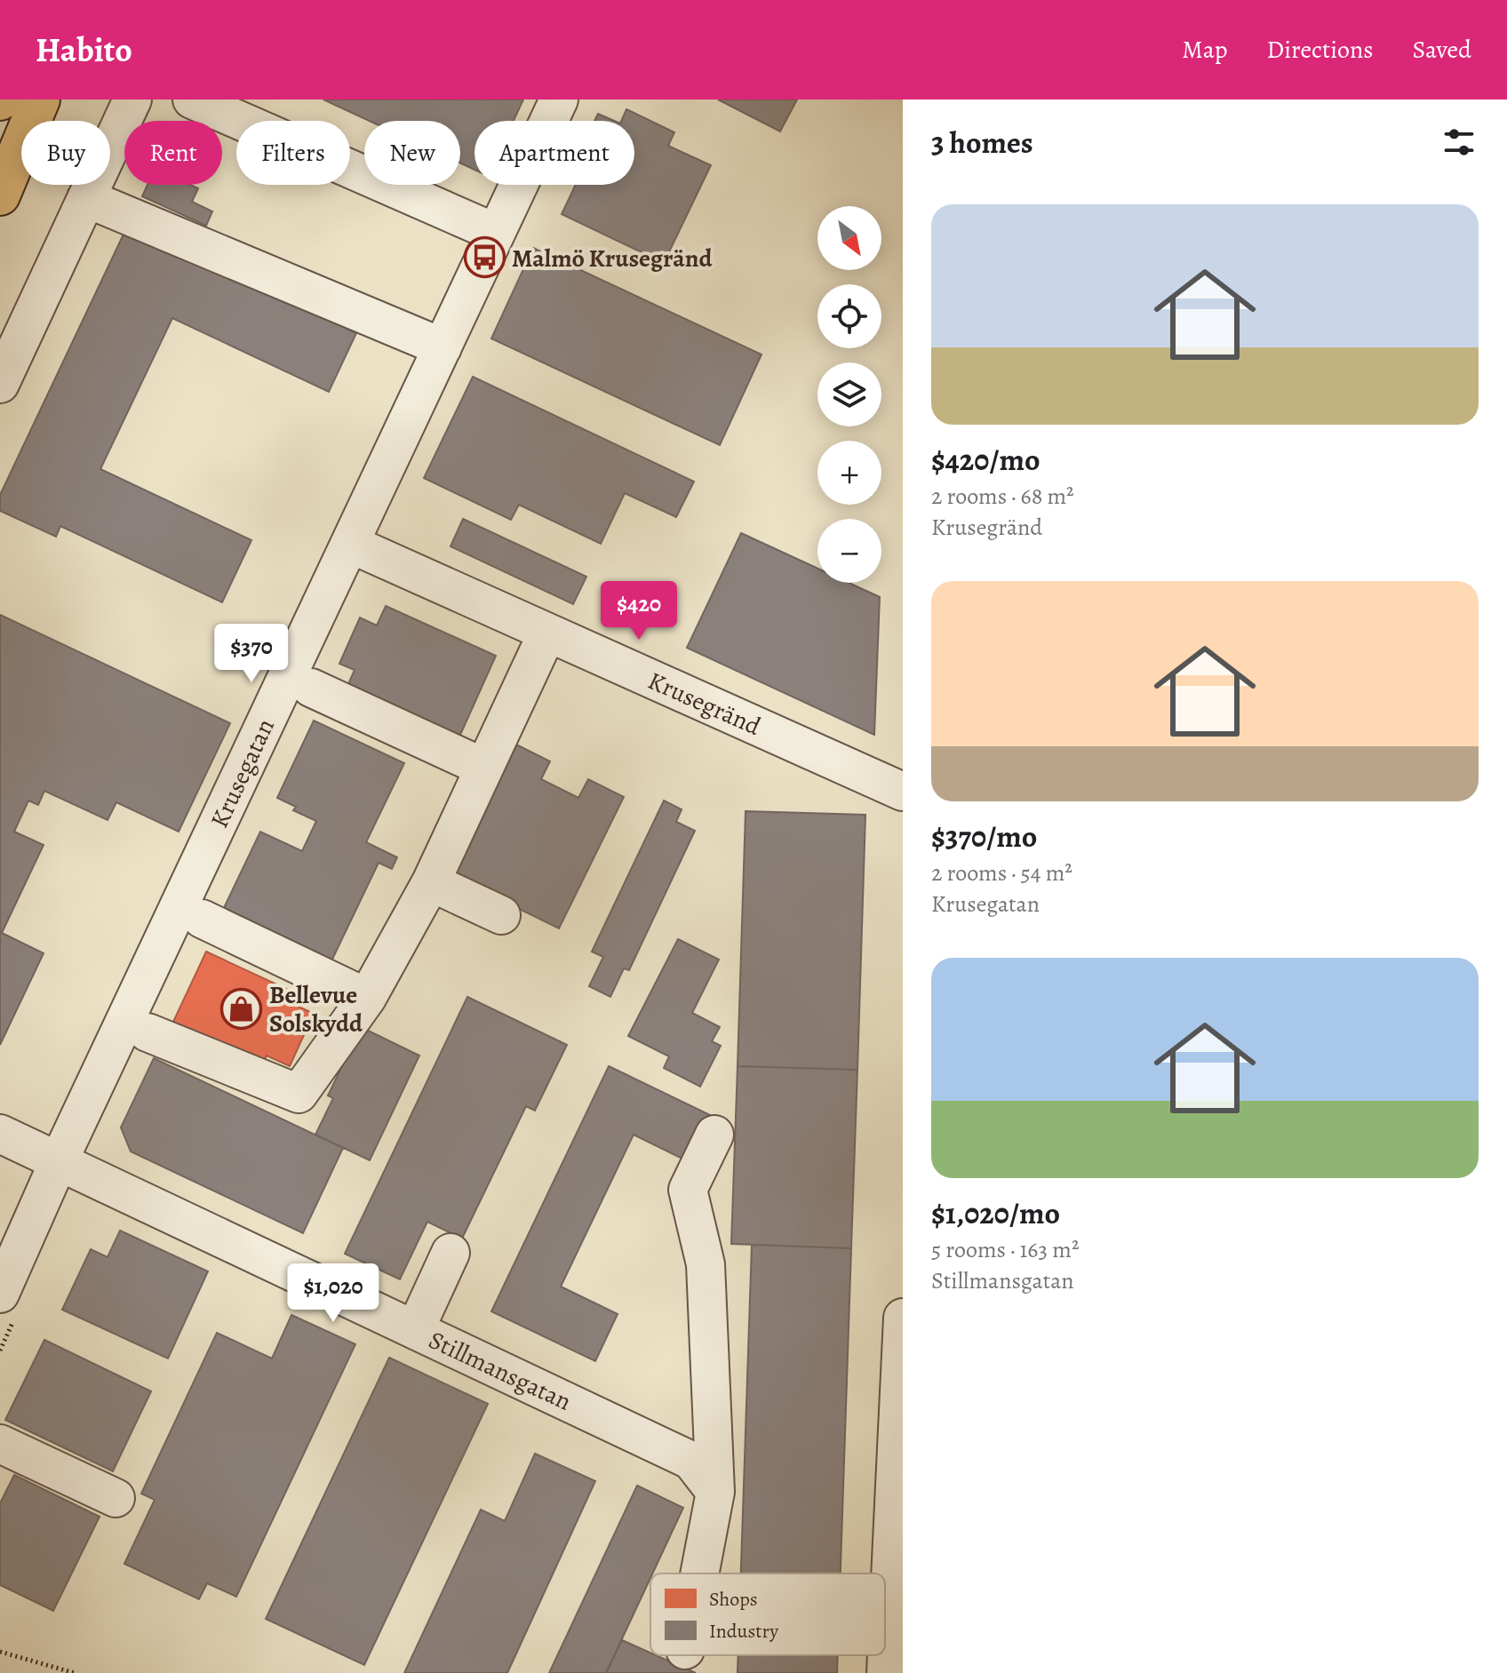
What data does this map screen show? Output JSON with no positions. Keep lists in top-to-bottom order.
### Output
{
  "streets": {
    "street": ["Krusegränd", "Krusegatan", "Stillmansgatan"]
  },
  "crossings": [
    ["Krusegränd", "Krusegatan"],
    ["Krusegatan", "Stillmansgatan"]
  ],
  "places": {
    "bus stop": ["Malmö Krusegränd"],
    "shop": ["Bellevue Solskydd"]
  },
  "legend": ["Shops", "Industry"],
  "north": "bottom right",
  "page": {
    "header": "Habito",
    "nav": ["Map", "Directions", "Saved"],
    "heading": "3 homes",
    "chip": [
      "Buy",
      "Rent",
      "Filters",
      "New",
      "Apartment"
    ],
    "list": [
      {
        "name": "$420/mo",
        "note": "2 rooms · 68 m² · Krusegränd"
      },
      {
        "name": "$370/mo",
        "note": "2 rooms · 54 m² · Krusegatan"
      },
      {
        "name": "$1,020/mo",
        "note": "5 rooms · 163 m² · Stillmansgatan"
      }
    ],
    "map_buttons": ["+", "−"],
    "price": ["$420", "$370", "$1,020"]
  }
}
